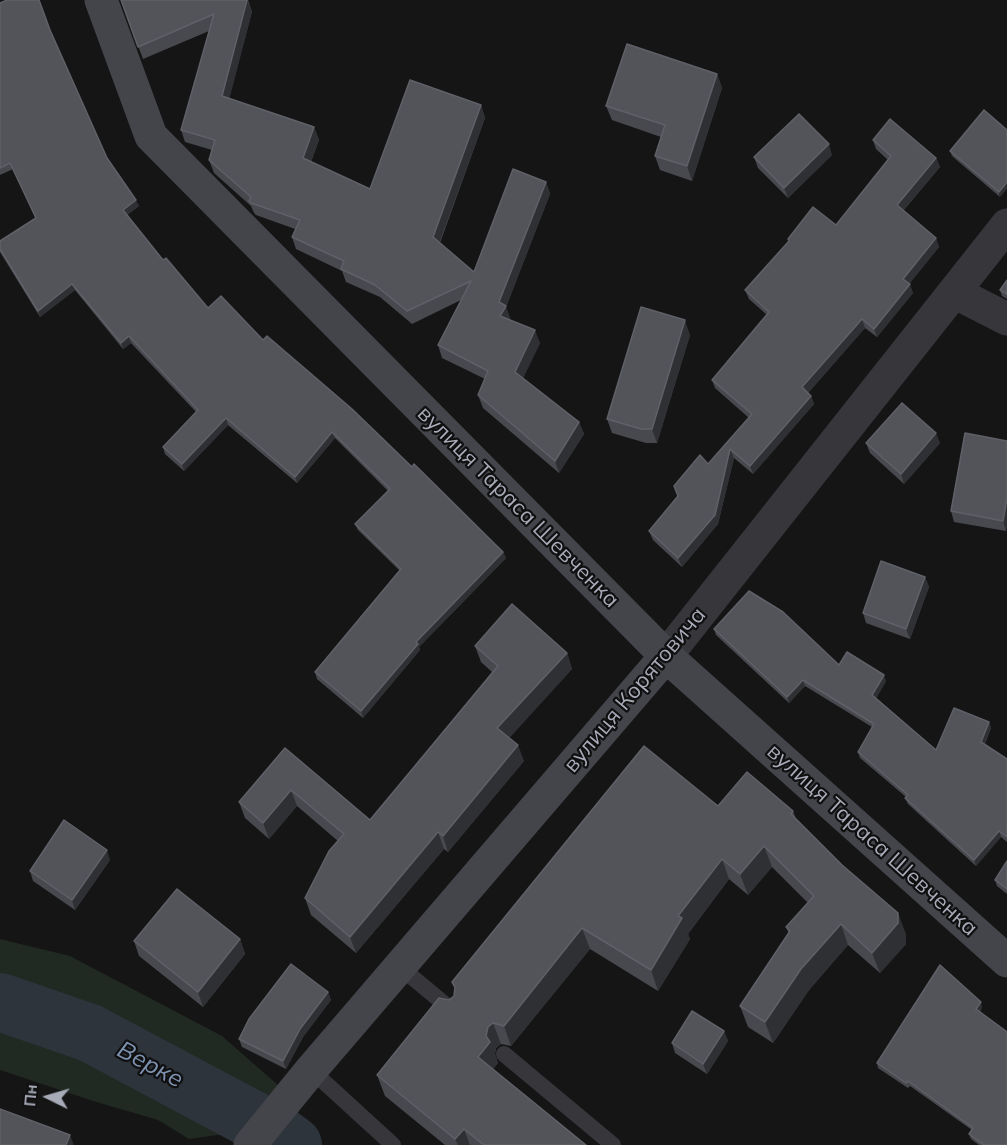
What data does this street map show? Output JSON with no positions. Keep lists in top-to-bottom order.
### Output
{
  "streets": {
    "street": ["вулиця Тараса Шевченка", "вулиця Корятовича"]
  },
  "crossings": [
    ["вулиця Тараса Шевченка", "вулиця Корятовича"]
  ],
  "water": ["Верке"],
  "north": "left"
}
